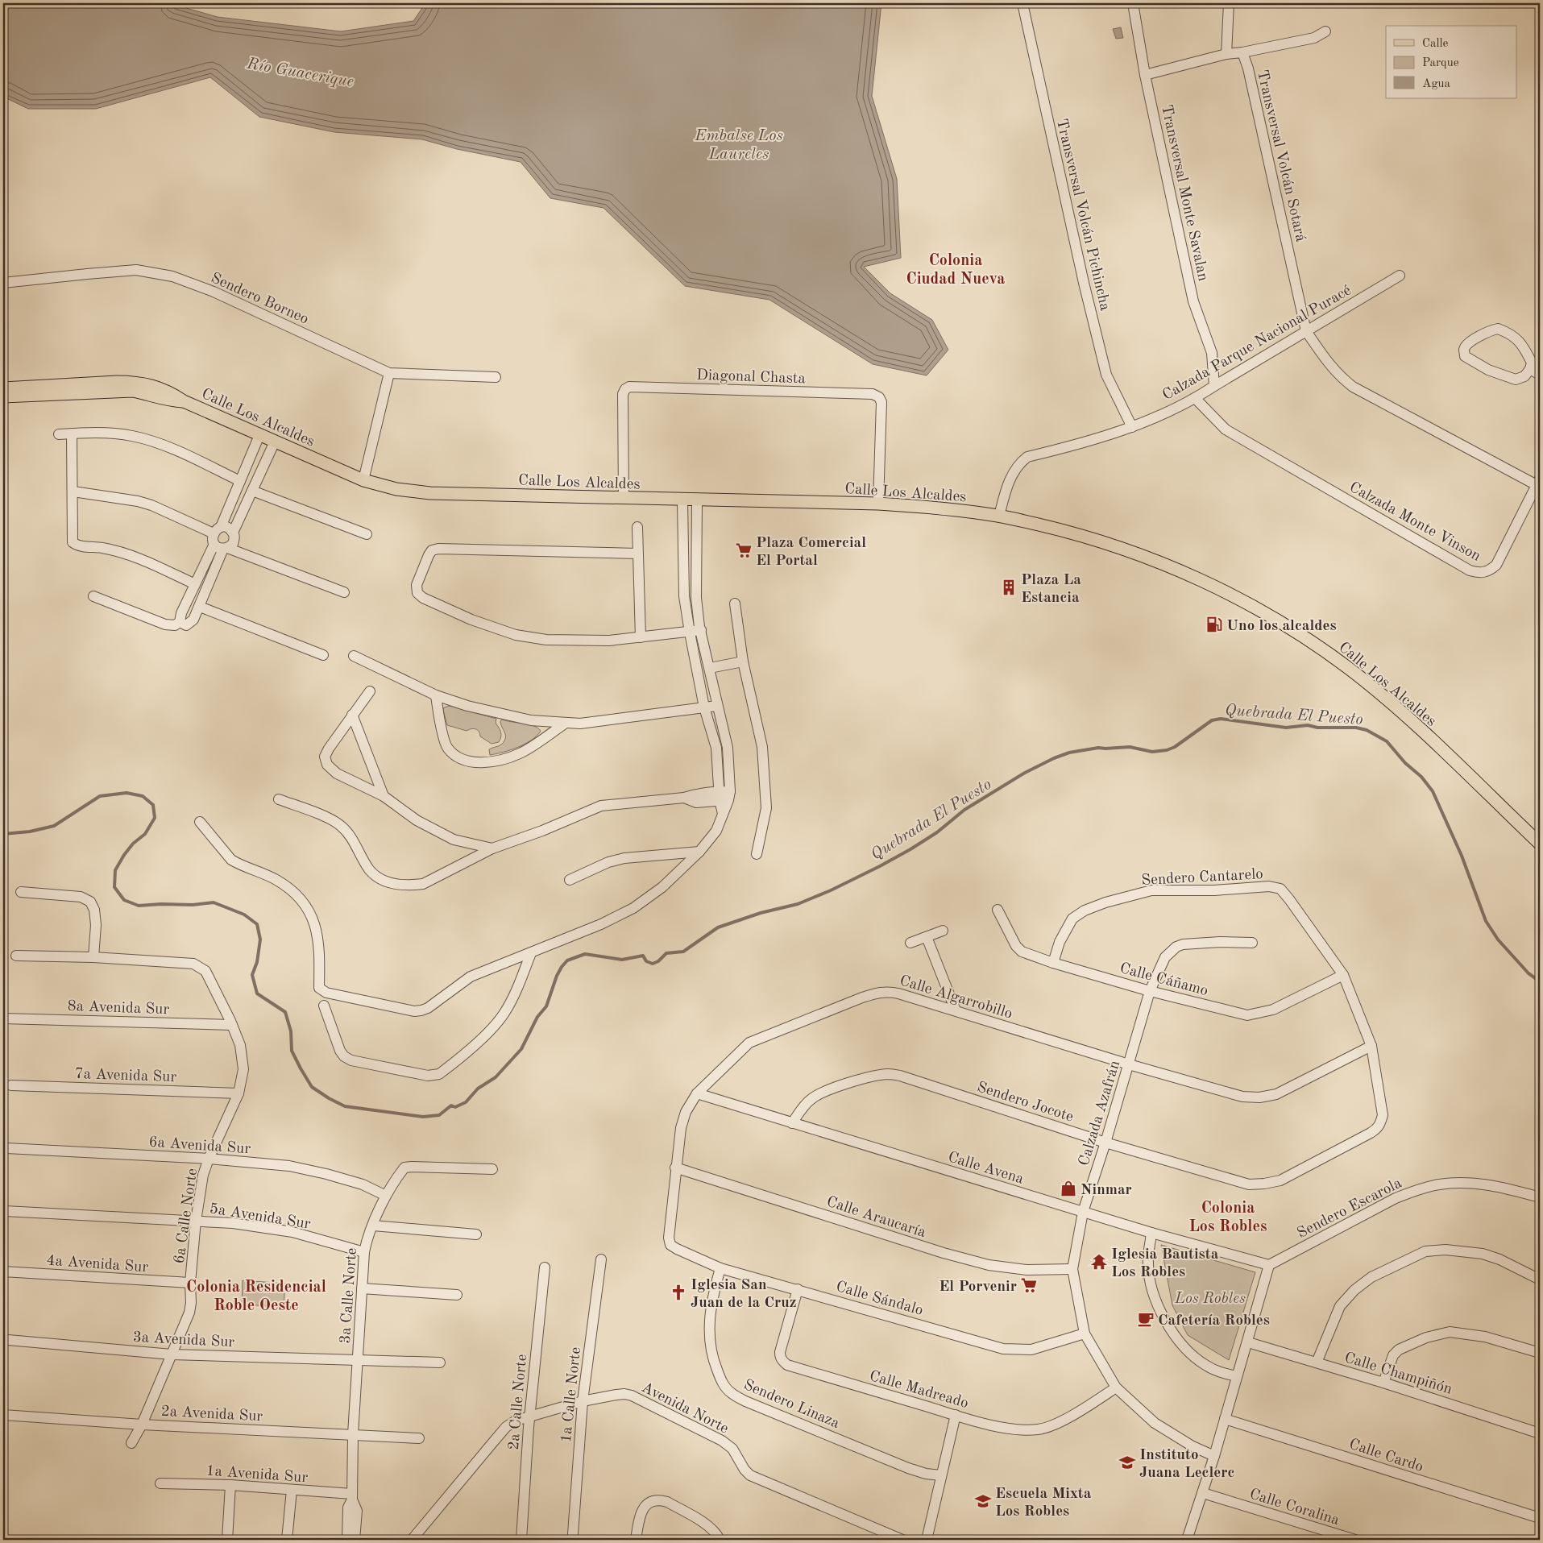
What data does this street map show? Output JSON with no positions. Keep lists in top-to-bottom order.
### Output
{
  "streets": {
    "main road": ["Calle Los Alcaldes"],
    "street": [
      "Transversal Volcán Sotará",
      "Transversal Monte Savalan",
      "Transversal Volcán Pichincha",
      "Sendero Borneo",
      "Calzada Parque Nacional Puracé",
      "Diagonal Chasta",
      "Calzada Monte Vinson",
      "Sendero Cantarelo",
      "Calle Cáñamo",
      "Calle Algarrobillo",
      "8a Avenida Sur",
      "7a Avenida Sur",
      "Sendero Jocote",
      "Calzada Azafrán",
      "6a Avenida Sur",
      "Calle Avena",
      "Sendero Escarola",
      "5a Avenida Sur",
      "6a Calle Norte",
      "Calle Araucaría",
      "4a Avenida Sur",
      "3a Calle Norte",
      "Calle Sándalo",
      "3a Avenida Sur",
      "Calle Champiñón",
      "Calle Madreado",
      "1a Calle Norte",
      "2a Calle Norte",
      "Sendero Linaza",
      "Avenida Norte",
      "2a Avenida Sur",
      "Calle Cardo",
      "1a Avenida Sur",
      "Calle Coralina"
    ]
  },
  "crossings": [
    ["Transversal Volcán Sotará", "Transversal Monte Savalan"],
    ["Transversal Volcán Sotará", "Calzada Parque Nacional Puracé"],
    ["Transversal Volcán Sotará", "Calzada Monte Vinson"],
    ["Transversal Monte Savalan", "Calzada Parque Nacional Puracé"],
    ["Transversal Volcán Pichincha", "Calzada Parque Nacional Puracé"],
    ["Calzada Parque Nacional Puracé", "Calle Los Alcaldes"],
    ["Calzada Parque Nacional Puracé", "Calzada Monte Vinson"],
    ["Diagonal Chasta", "Calle Los Alcaldes"],
    ["Sendero Cantarelo", "Calle Cáñamo"],
    ["Sendero Cantarelo", "Calle Algarrobillo"],
    ["Sendero Cantarelo", "Sendero Jocote"],
    ["Calle Cáñamo", "Calzada Azafrán"],
    ["Calle Algarrobillo", "Calzada Azafrán"],
    ["Calle Algarrobillo", "Calle Avena"],
    ["Calle Algarrobillo", "Calle Araucaría"],
    ["Calle Algarrobillo", "Calle Sándalo"],
    ["8a Avenida Sur", "6a Calle Norte"],
    ["7a Avenida Sur", "6a Calle Norte"],
    ["Sendero Jocote", "Calzada Azafrán"],
    ["Sendero Jocote", "Calle Avena"],
    ["Calzada Azafrán", "Calle Avena"],
    ["Calzada Azafrán", "Calle Araucaría"],
    ["Calzada Azafrán", "Calle Sándalo"],
    ["Calzada Azafrán", "Calle Madreado"],
    ["6a Avenida Sur", "6a Calle Norte"],
    ["6a Avenida Sur", "3a Calle Norte"],
    ["Calle Avena", "Sendero Escarola"],
    ["5a Avenida Sur", "6a Calle Norte"],
    ["5a Avenida Sur", "3a Calle Norte"],
    ["6a Calle Norte", "4a Avenida Sur"],
    ["6a Calle Norte", "3a Avenida Sur"],
    ["6a Calle Norte", "2a Avenida Sur"],
    ["3a Calle Norte", "3a Avenida Sur"],
    ["3a Calle Norte", "2a Avenida Sur"],
    ["3a Calle Norte", "1a Avenida Sur"],
    ["Calle Sándalo", "Calle Madreado"],
    ["Calle Sándalo", "Sendero Linaza"],
    ["1a Calle Norte", "Avenida Norte"],
    ["2a Calle Norte", "Avenida Norte"]
  ],
  "districts": ["Colonia Ciudad Nueva", "Colonia Los Robles", "Colonia Residencial Roble Oeste"],
  "water": ["Río Guacerique", "Embalse Los Laureles", "Quebrada El Puesto"],
  "parks": ["Los Robles"],
  "places": {
    "supermarket": ["Plaza Comercial El Portal", "El Porvenir"],
    "building": ["Plaza La Estancia"],
    "fuel station": ["Uno los alcaldes"],
    "shop": ["Ninmar"],
    "temple": ["Iglesia Bautista Los Robles"],
    "church": ["Iglesia San Juan de la Cruz"],
    "cafe": ["Cafetería Robles"],
    "school or university": ["Instituto Juana Leclerc", "Escuela Mixta Los Robles"]
  },
  "legend": ["Calle", "Parque", "Agua"]
}
